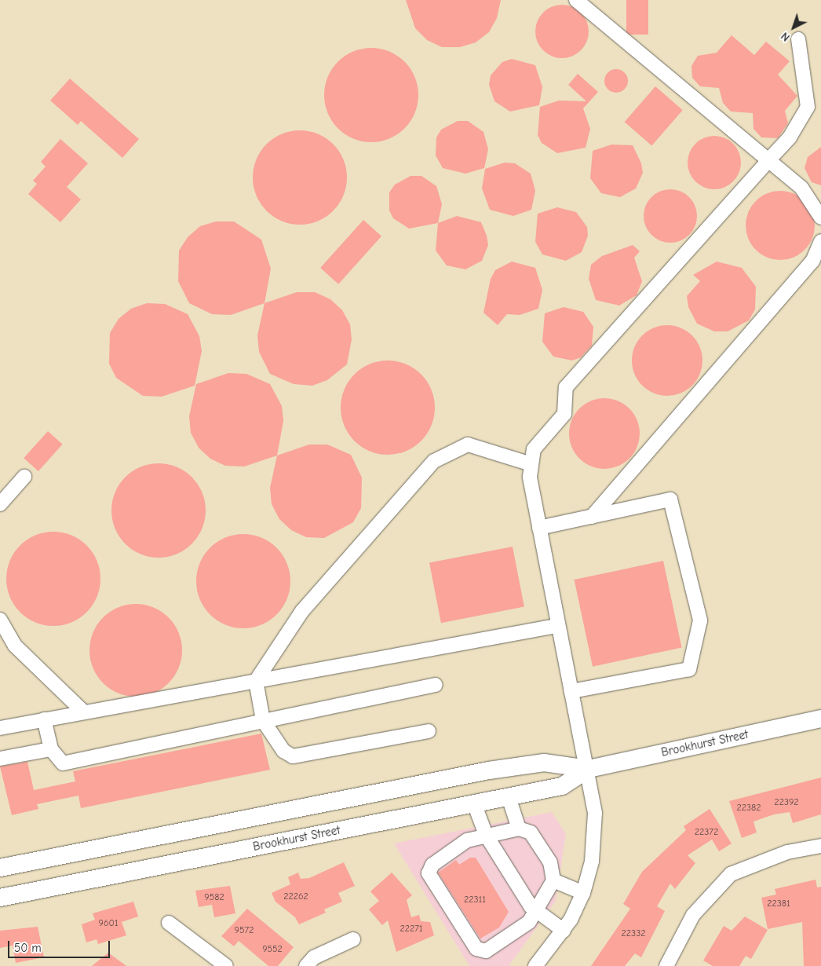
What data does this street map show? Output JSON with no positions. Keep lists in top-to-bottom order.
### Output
{
  "streets": {
    "main road": ["Brookhurst Street"]
  },
  "house_numbers": [
    "22392",
    "22382",
    "22372",
    "22262",
    "9582",
    "22311",
    "22381",
    "9601",
    "22271",
    "9572",
    "22332",
    "9552"
  ],
  "scale_bar": "50 m",
  "north": "bottom left"
}
